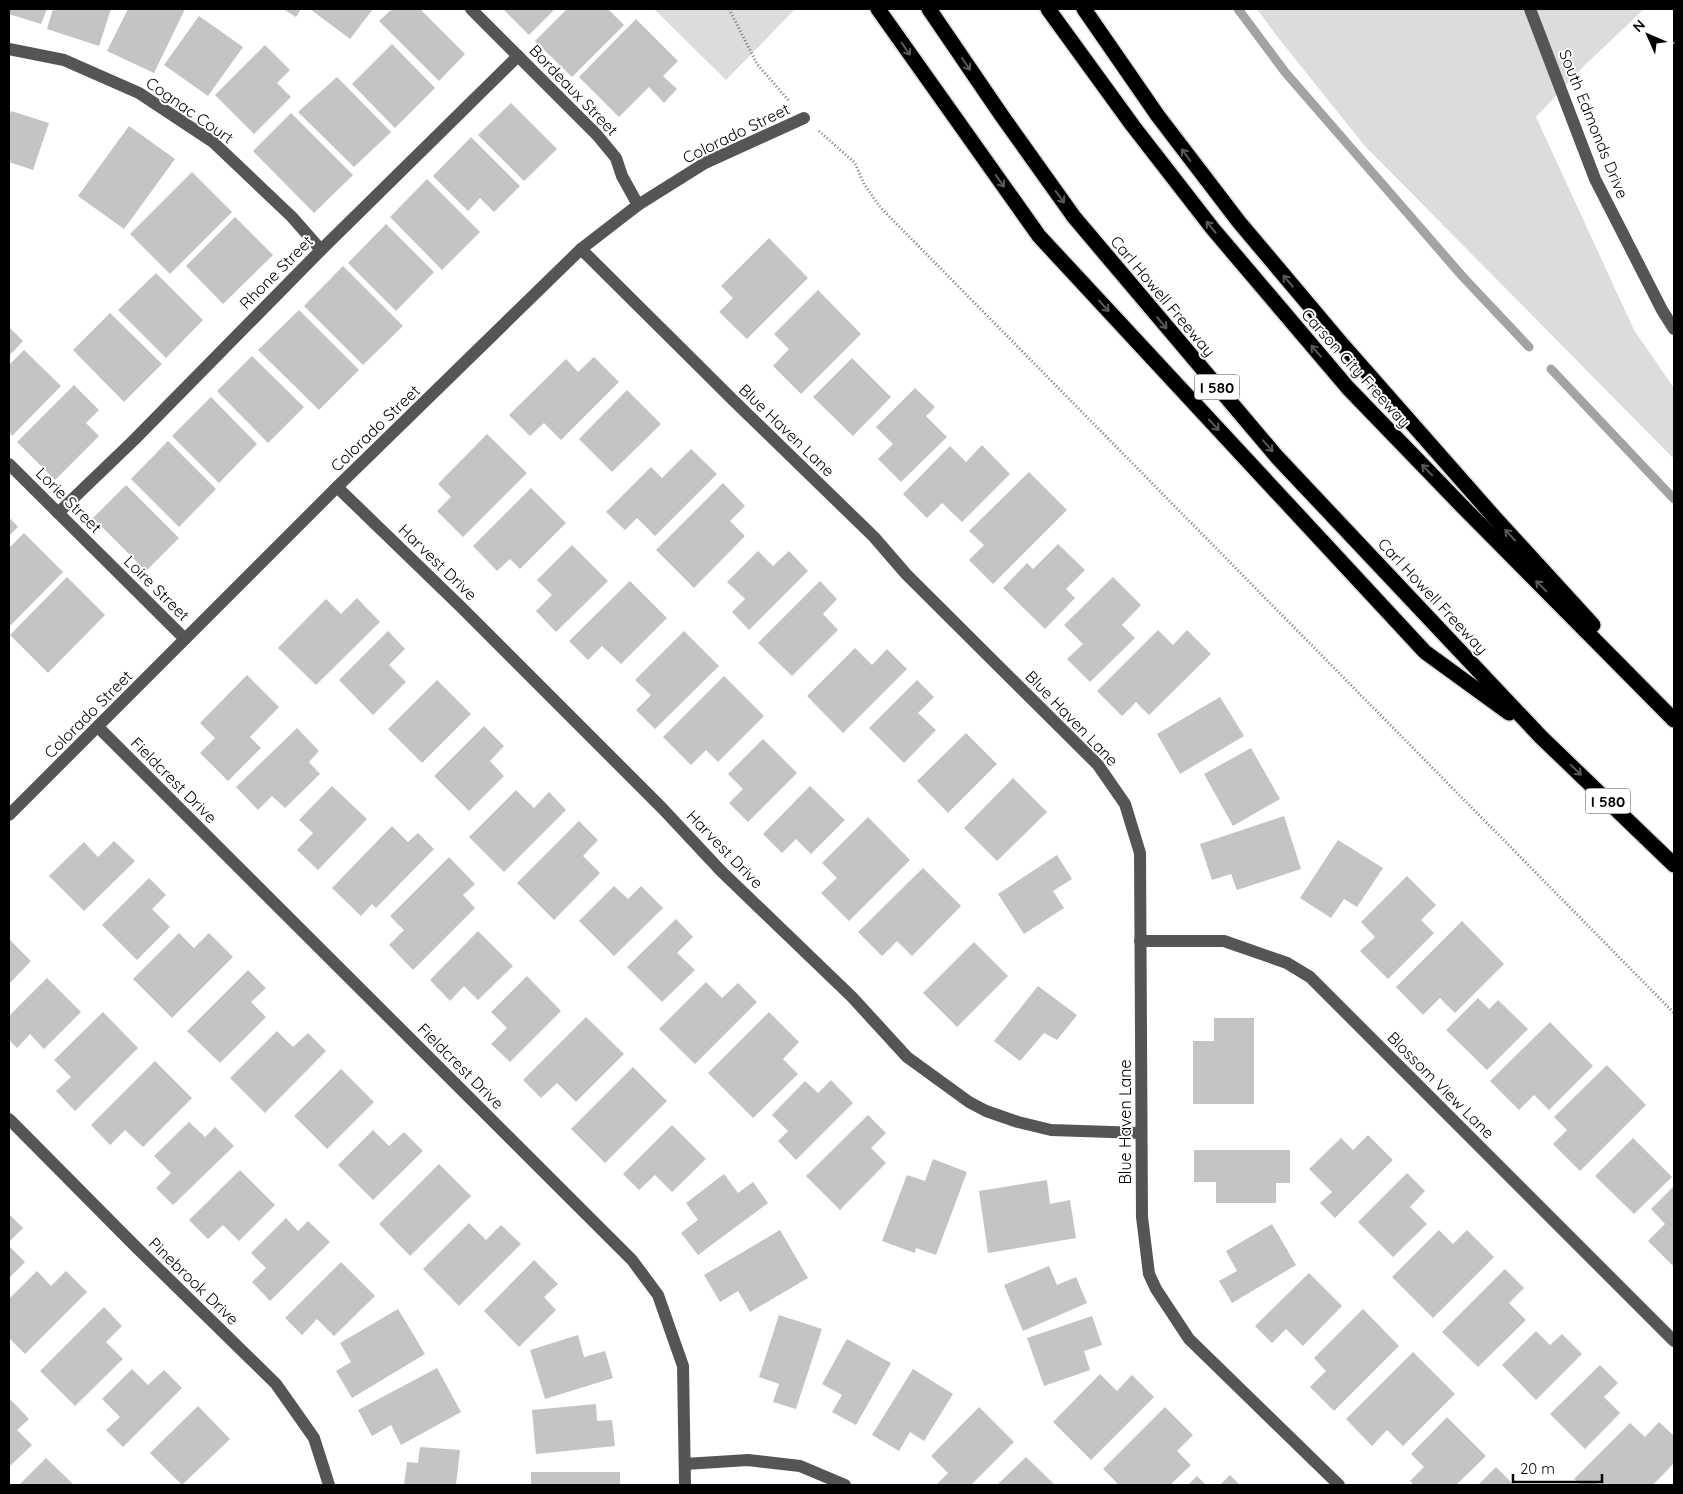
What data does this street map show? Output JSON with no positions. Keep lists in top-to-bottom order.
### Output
{
  "streets": {
    "highway": ["Carl Howell Freeway", "Carson City Freeway", "I 580"],
    "street": [
      "Bordeaux Street",
      "Cognac Court",
      "South Edmonds Drive",
      "Colorado Street",
      "Rhone Street",
      "Blue Haven Lane",
      "Lorie Street",
      "Harvest Drive",
      "Loire Street",
      "Fieldcrest Drive",
      "Blossom View Lane",
      "Pinebrook Drive"
    ]
  },
  "crossings": [
    ["Bordeaux Street", "Colorado Street"],
    ["Bordeaux Street", "Rhone Street"],
    ["Cognac Court", "Rhone Street"],
    ["Colorado Street", "Blue Haven Lane"],
    ["Colorado Street", "Harvest Drive"],
    ["Colorado Street", "Loire Street"],
    ["Colorado Street", "Fieldcrest Drive"],
    ["Rhone Street", "Lorie Street"],
    ["Carl Howell Freeway", "I 580"],
    ["Blue Haven Lane", "Harvest Drive"],
    ["Blue Haven Lane", "Blossom View Lane"],
    ["Lorie Street", "Loire Street"]
  ],
  "scale_bar": "20 m",
  "north": "top left"
}
